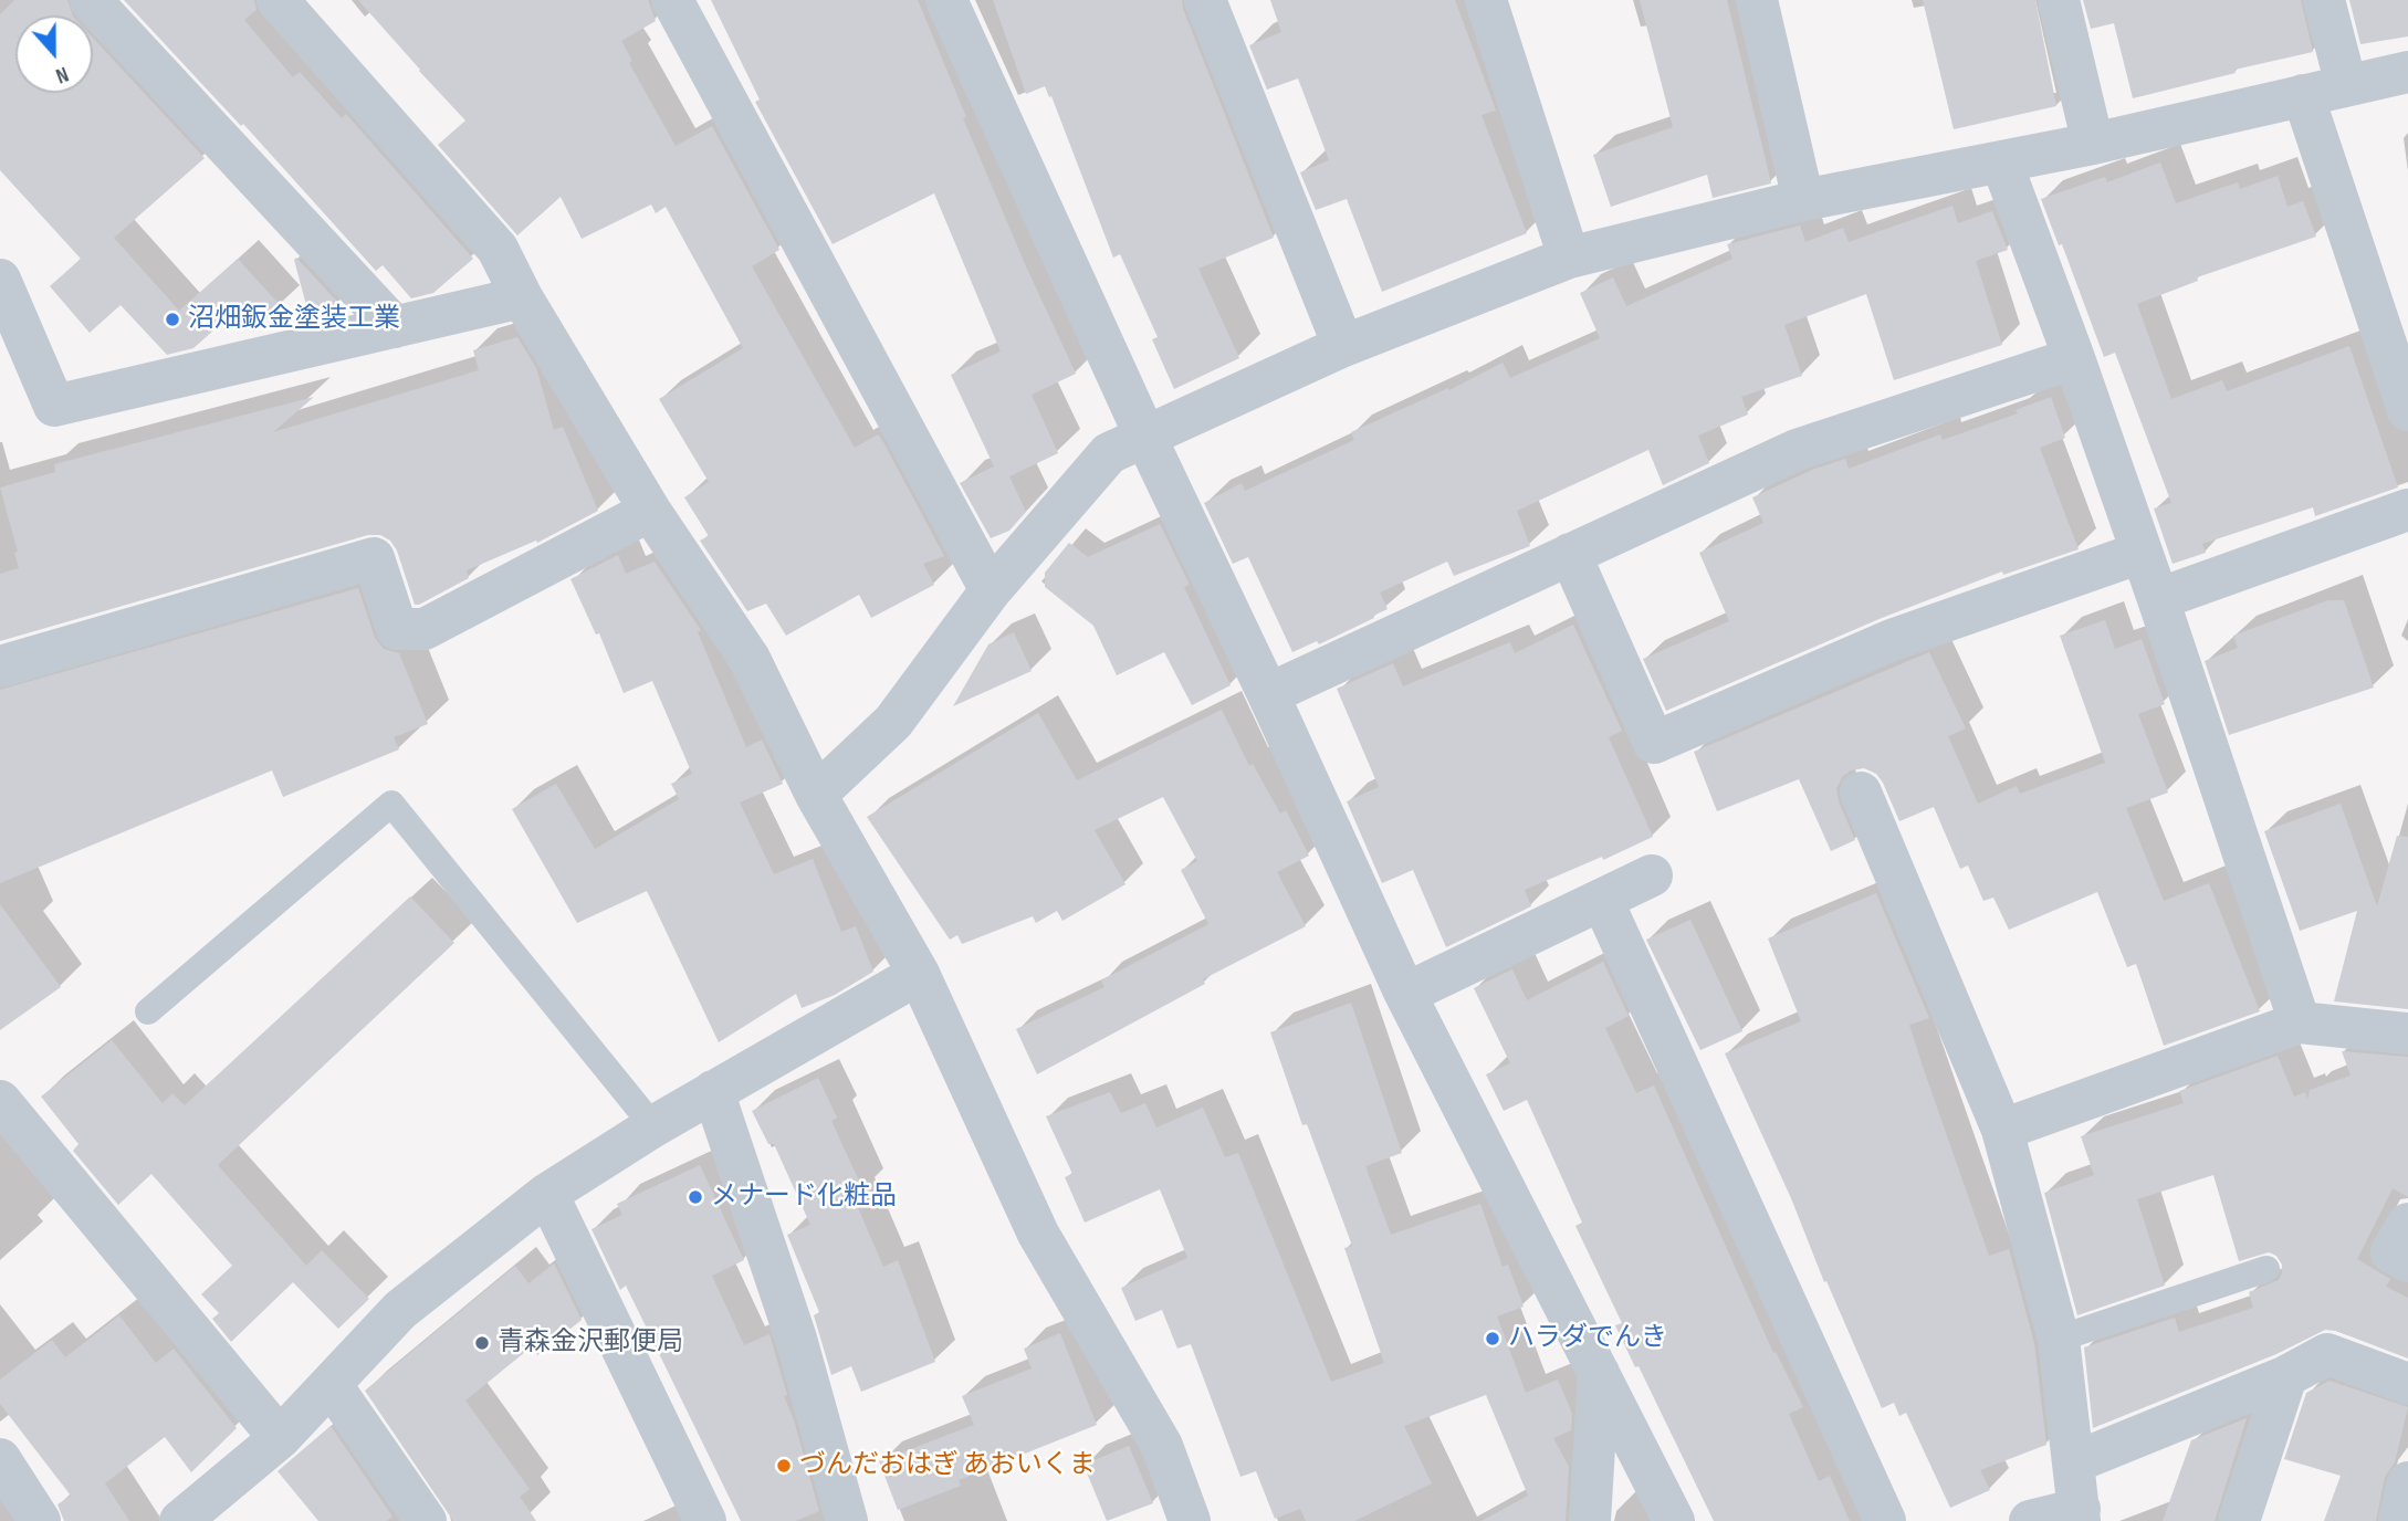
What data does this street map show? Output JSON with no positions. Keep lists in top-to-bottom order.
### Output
{
  "places": [
    "沼畑鈑金塗装工業",
    "メナード化粧品",
    "ハラダでんき",
    "青森金沢郵便局",
    "づんだおはぎ あおいくま"
  ],
  "north": "bottom"
}
